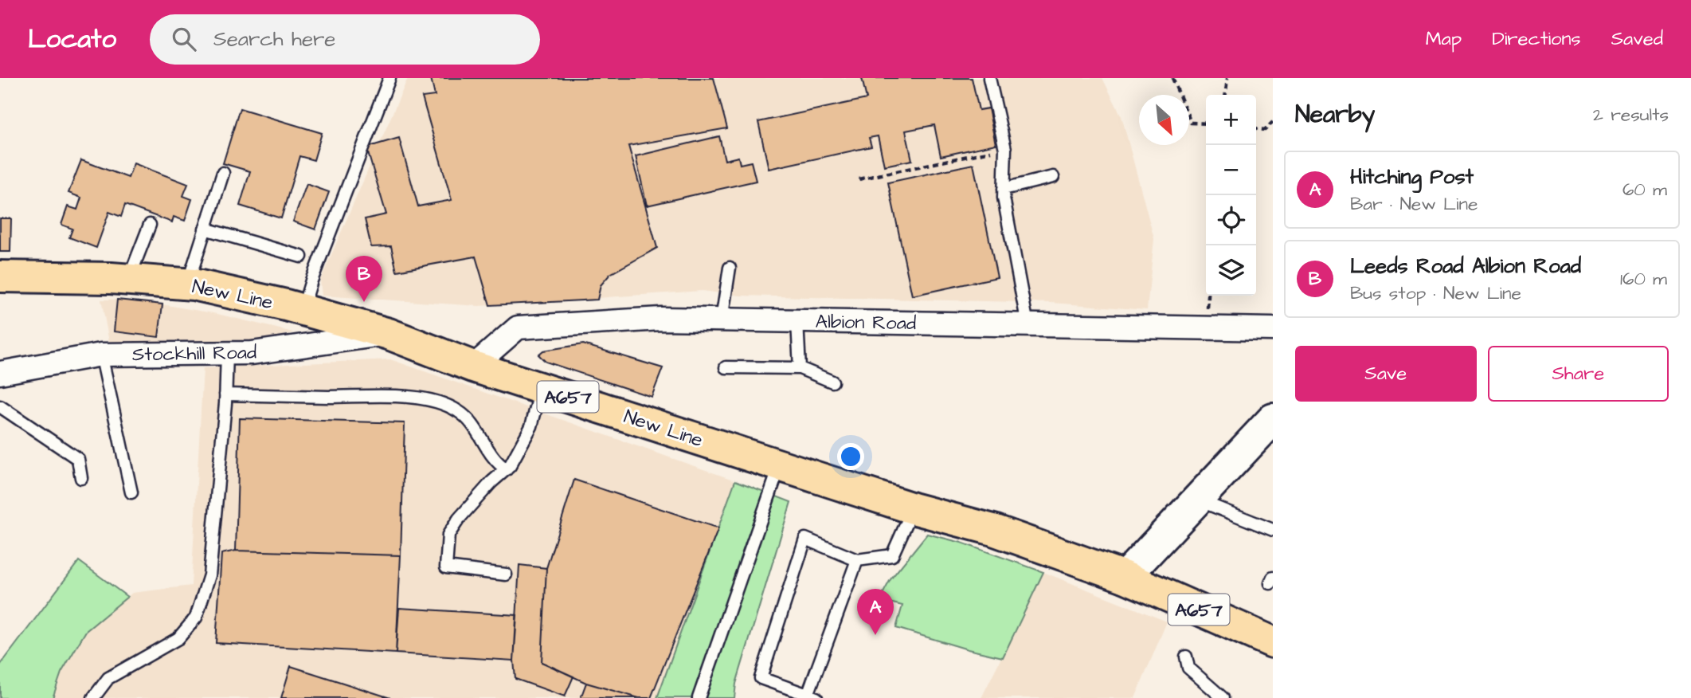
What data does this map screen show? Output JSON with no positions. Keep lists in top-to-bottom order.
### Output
{
  "streets": {
    "main road": ["New Line", "A657"],
    "street": ["Albion Road", "Stockhill Road"]
  },
  "crossings": [
    ["New Line", "Albion Road"],
    ["New Line", "Stockhill Road"],
    ["New Line", "A657"]
  ],
  "north": "bottom right",
  "page": {
    "header": "Locato",
    "search": "Search here",
    "nav": ["Map", "Directions", "Saved"],
    "heading": ["Nearby", "2 results"],
    "map_buttons": ["+", "−"],
    "list": [
      {
        "mark": "A",
        "name": "Hitching Post",
        "note": "Bar · New Line",
        "value": "60 m"
      },
      {
        "mark": "B",
        "name": "Leeds Road Albion Road",
        "note": "Bus stop · New Line",
        "value": "160 m"
      }
    ],
    "pins": ["B", "A"],
    "buttons": ["Save", "Share"]
  }
}
